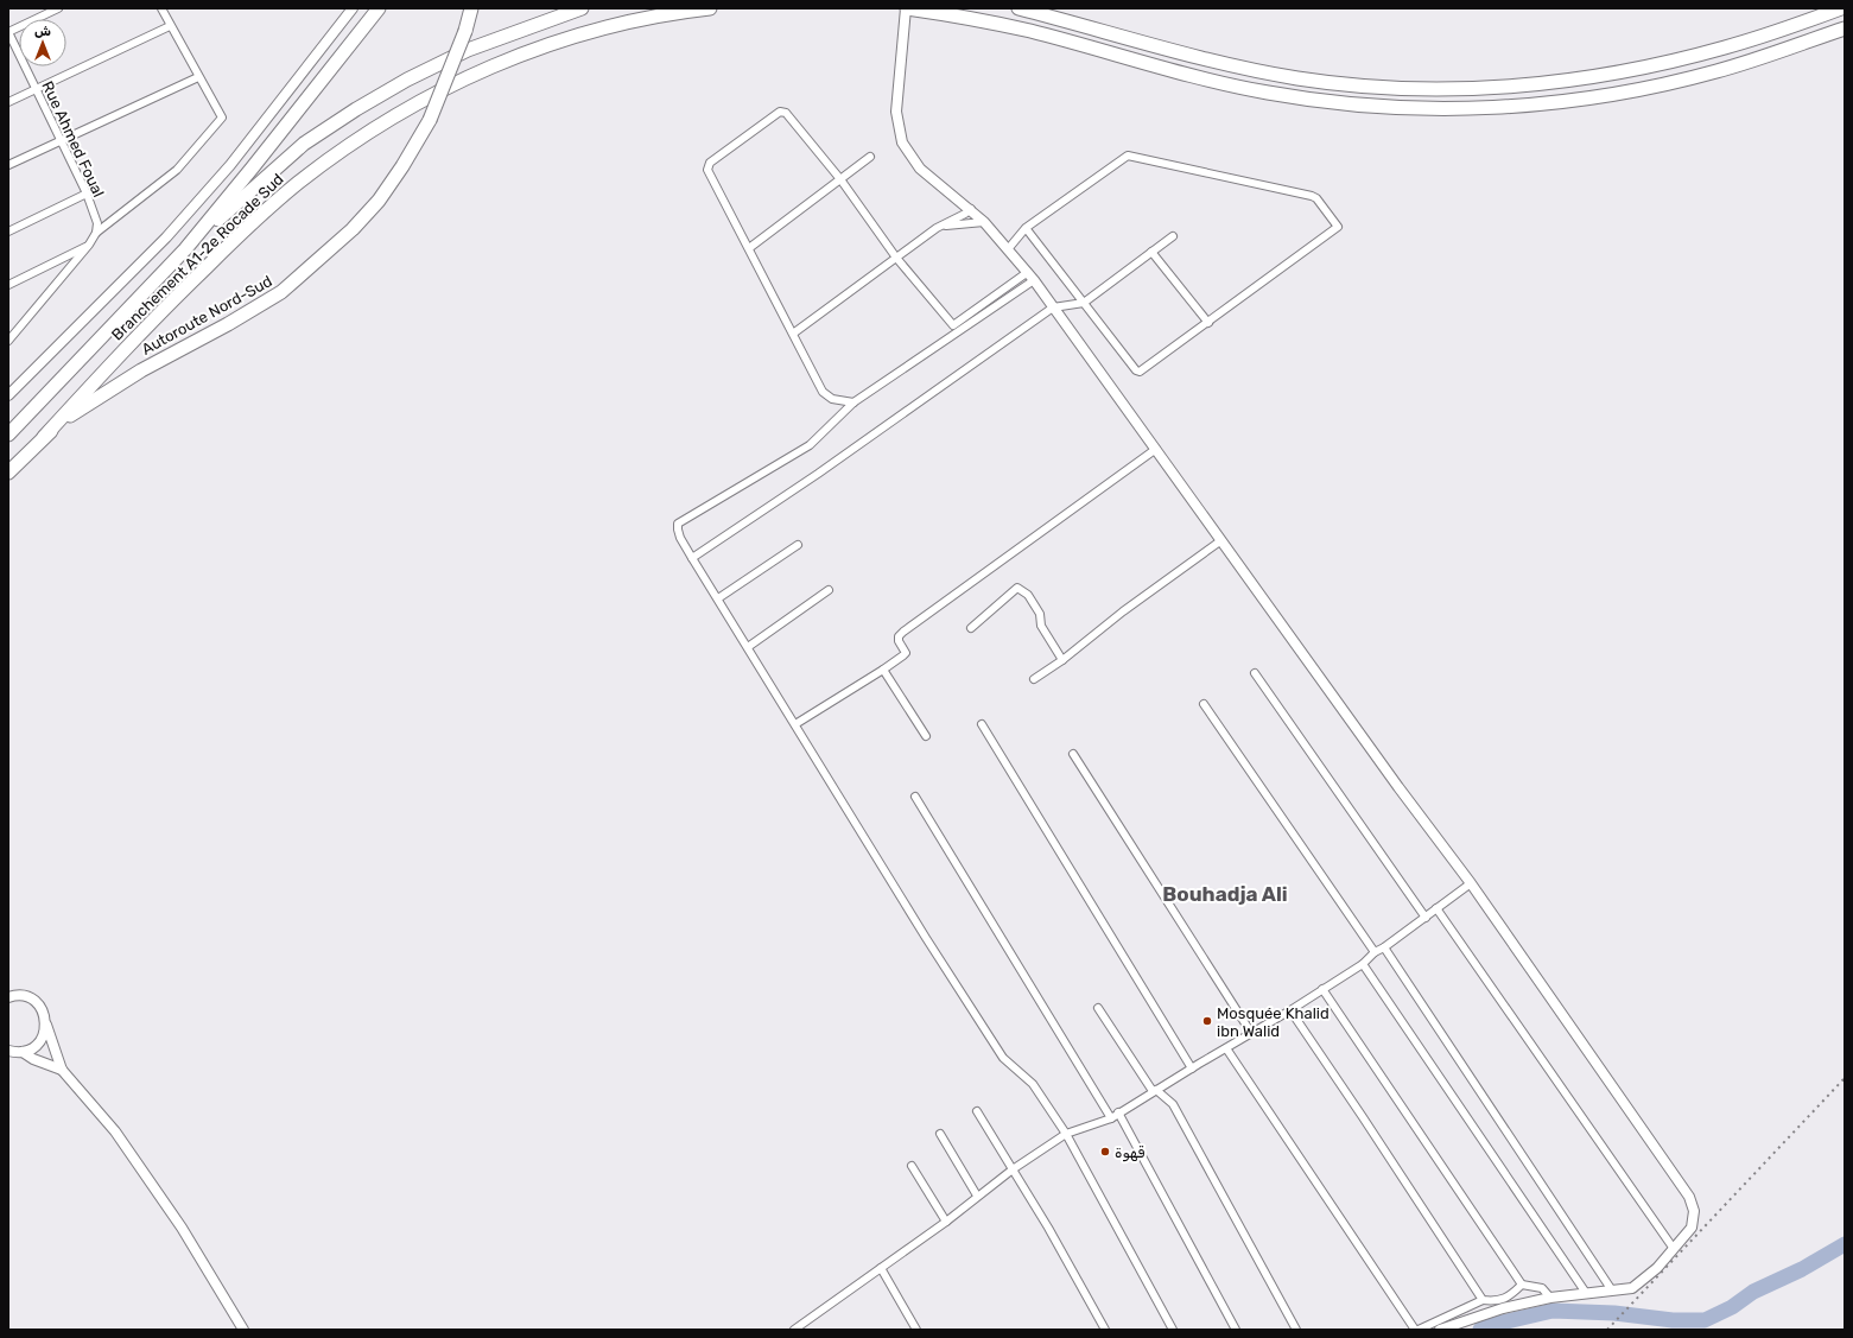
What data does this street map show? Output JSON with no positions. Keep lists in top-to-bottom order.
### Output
{
  "streets": {
    "highway": ["Branchement A1-2e Rocade Sud", "Autoroute Nord-Sud"],
    "street": ["Rue Ahmed Foual"]
  },
  "crossings": [
    ["Branchement A1-2e Rocade Sud", "Autoroute Nord-Sud"]
  ],
  "districts": ["Bouhadja Ali"],
  "places": ["Mosquée Khalid ibn Walid", "قهوة"],
  "north": "top"
}
